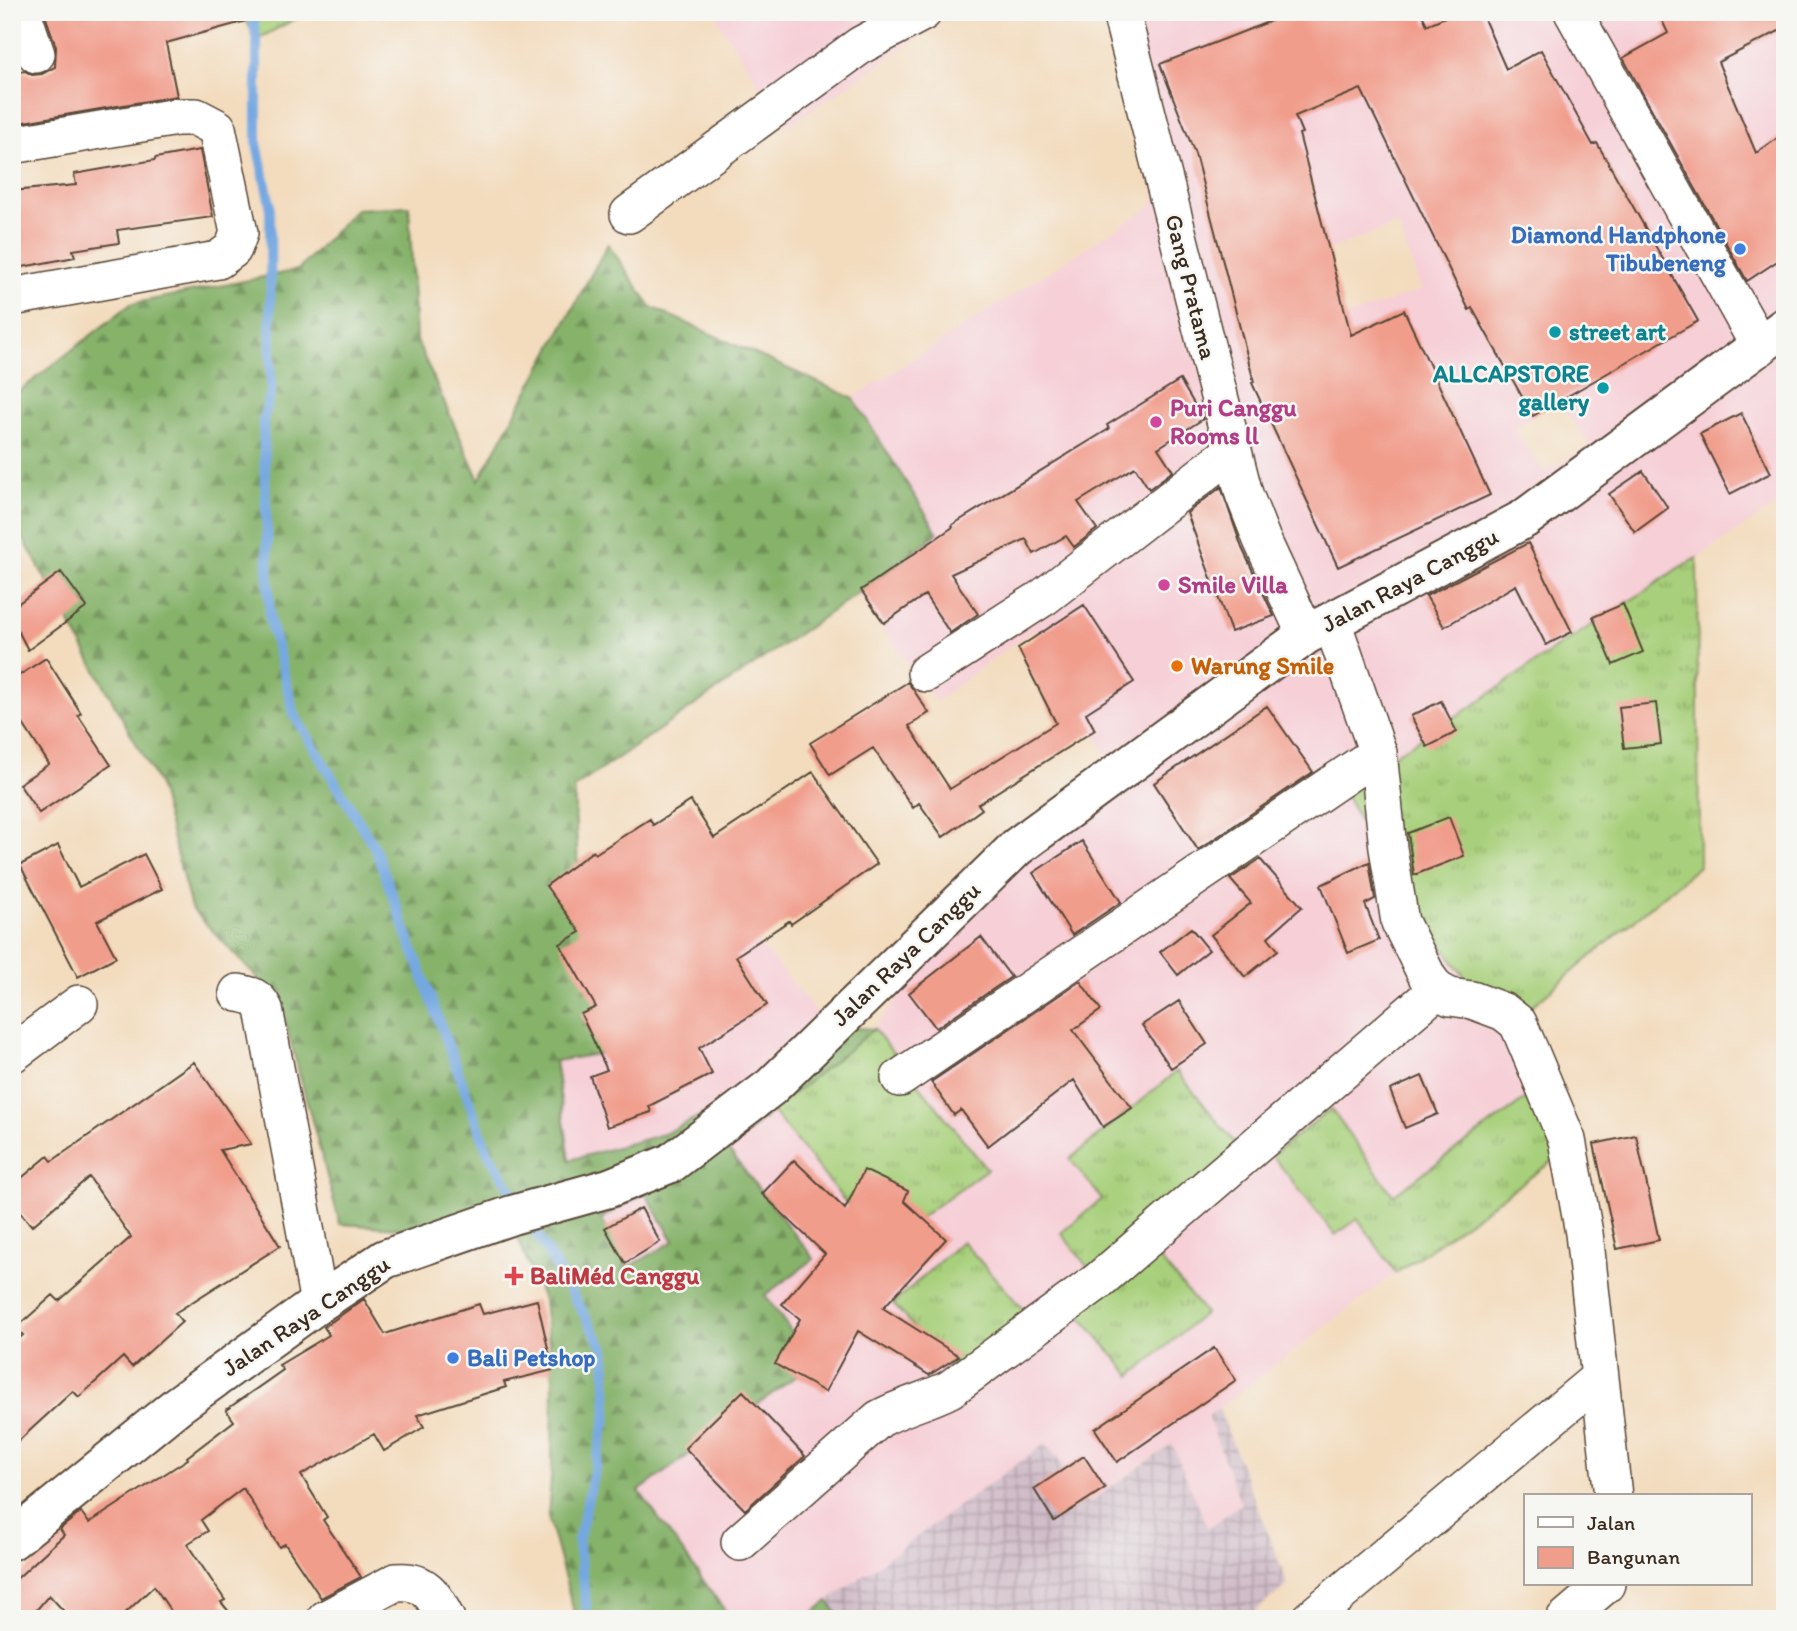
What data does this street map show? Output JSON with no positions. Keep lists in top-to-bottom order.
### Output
{
  "streets": {
    "main road": ["Jalan Raya Canggu"],
    "street": ["Gang Pratama"]
  },
  "crossings": [
    ["Gang Pratama", "Jalan Raya Canggu"]
  ],
  "places": {
    "other": [
      "Diamond Handphone Tibubeneng",
      "street art",
      "ALLCAPSTORE gallery",
      "Puri Canggu Rooms ll",
      "Smile Villa",
      "Warung Smile",
      "Bali Petshop"
    ],
    "health": ["BaliMéd Canggu"]
  },
  "legend": ["Jalan", "Bangunan"]
}
